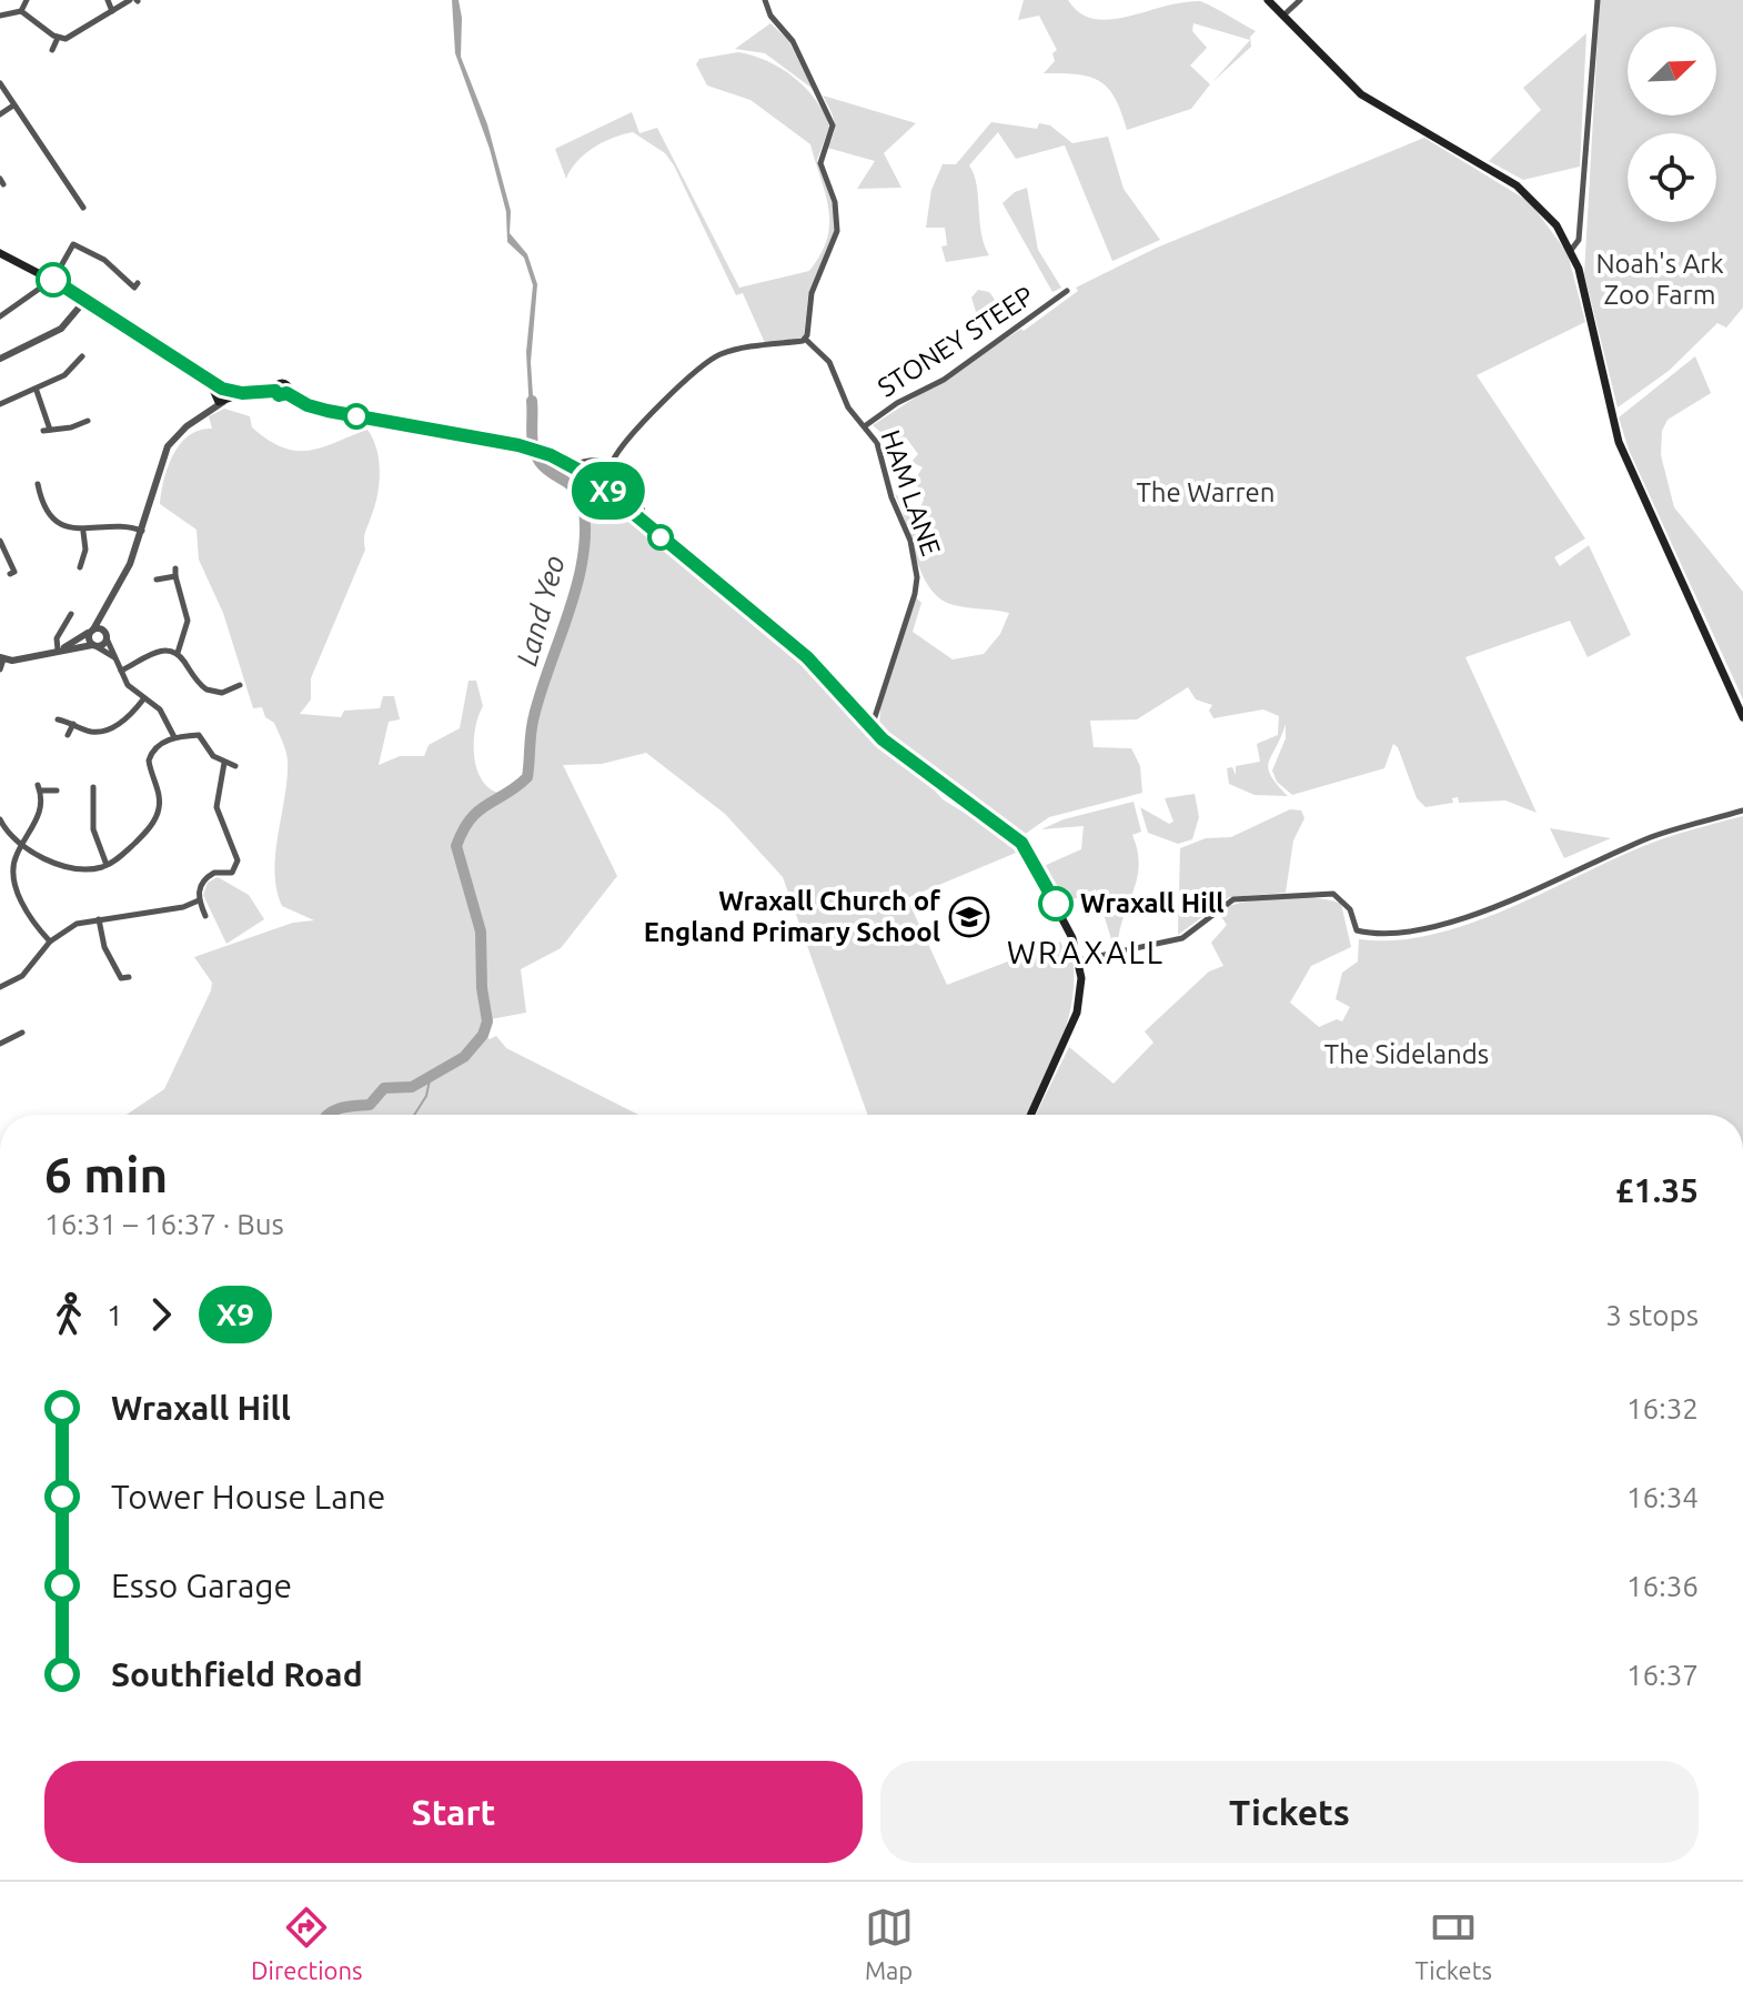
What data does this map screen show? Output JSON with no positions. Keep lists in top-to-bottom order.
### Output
{
  "streets": {
    "street": ["STONEY STEEP", "HAM LANE"]
  },
  "crossings": [
    ["STONEY STEEP", "HAM LANE"]
  ],
  "districts": ["WRAXALL"],
  "water": ["Land Yeo"],
  "parks": ["Noah's Ark Zoo Farm", "The Warren", "The Sidelands"],
  "places": {
    "other": ["Wraxall Hill"],
    "school or university": ["Wraxall Church of England Primary School"]
  },
  "lines": ["bus line X9"],
  "north": "top right",
  "page": {
    "on_map": "X9",
    "heading": ["6 min", "16:31 – 16:37 · Bus", "£1.35"],
    "legs": ["1", "X9", "3 stops"],
    "list": [
      {
        "name": "Wraxall Hill",
        "value": "16:32"
      },
      {
        "name": "Tower House Lane",
        "value": "16:34"
      },
      {
        "name": "Esso Garage",
        "value": "16:36"
      },
      {
        "name": "Southfield Road",
        "value": "16:37"
      }
    ],
    "buttons": ["Start", "Tickets"],
    "tabs": ["Directions", "Map", "Tickets"]
  }
}
